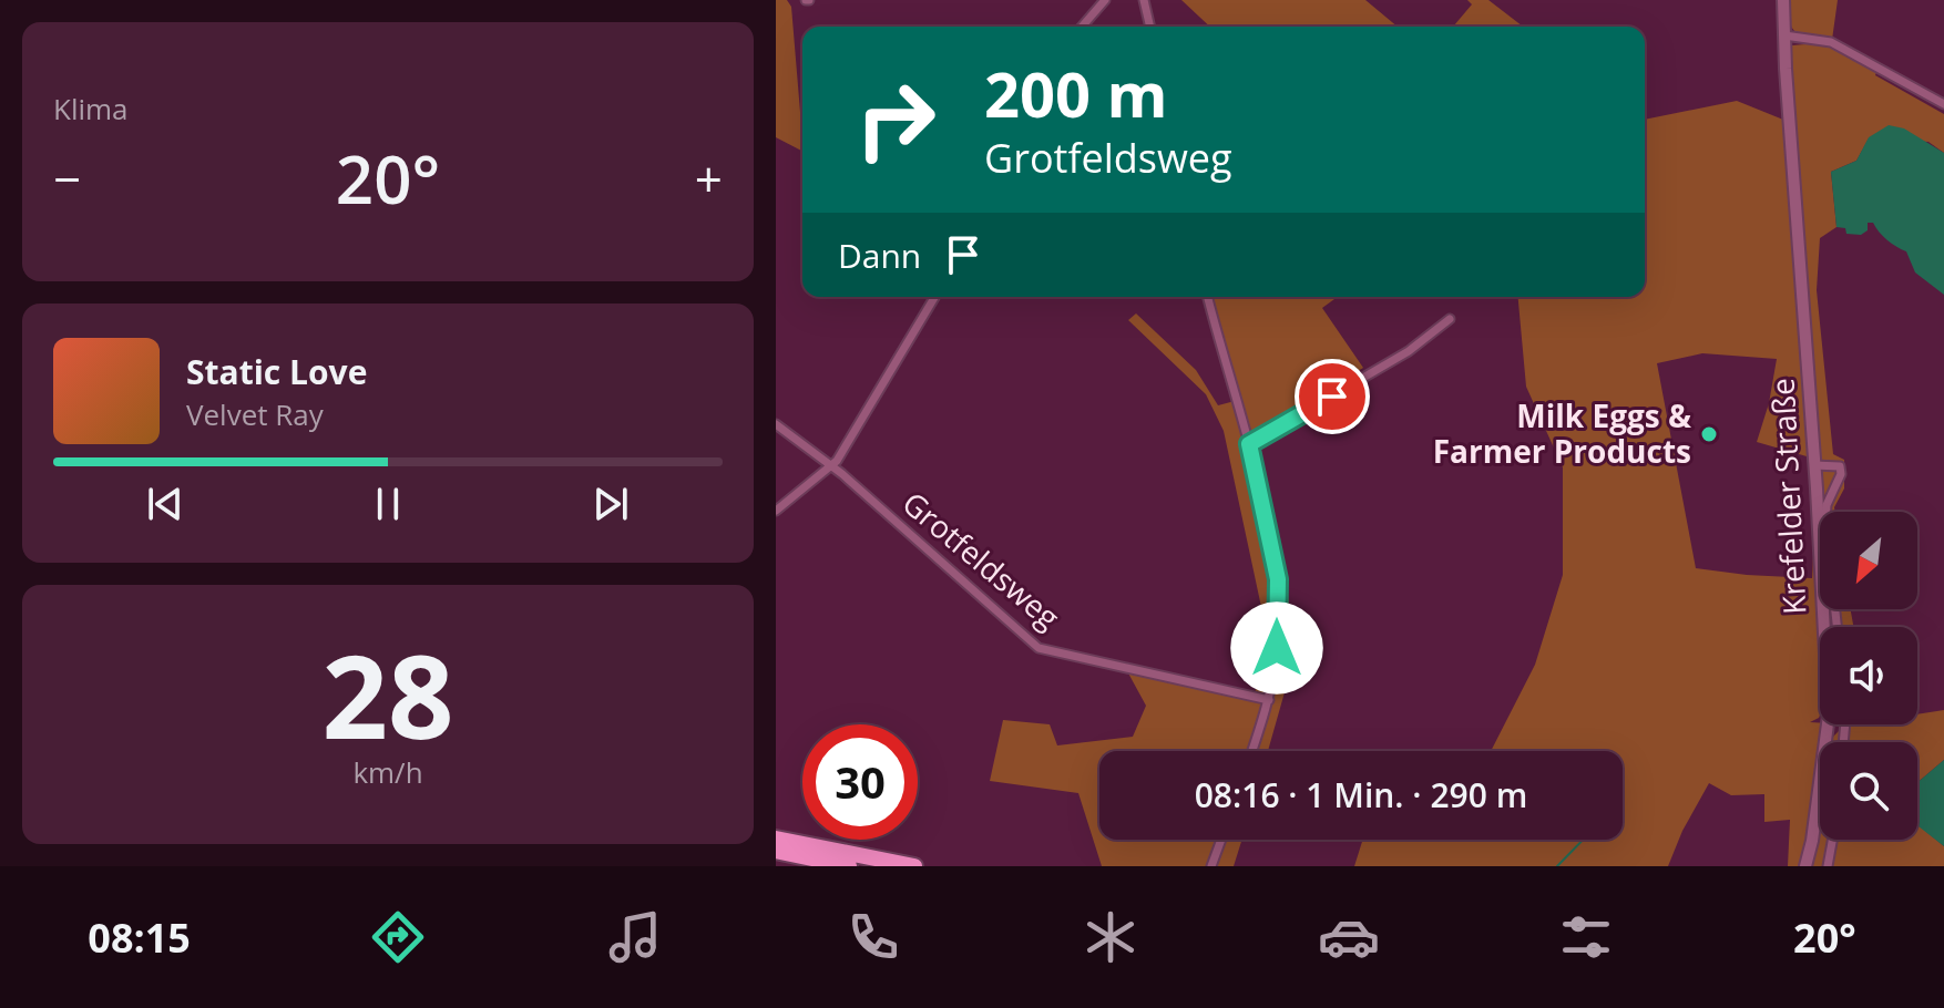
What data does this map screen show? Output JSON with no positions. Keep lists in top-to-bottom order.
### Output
{
  "streets": {
    "main road": ["Krefelder Straße"],
    "street": ["Grotfeldsweg"]
  },
  "places": ["Milk Eggs & Farmer Products"],
  "north": "bottom left",
  "page": {
    "tile": [
      "Klima",
      ["28", "km/h"]
    ],
    "turn": ["200 m", "Grotfeldsweg"],
    "heat": ["−", "20°", "+"],
    "then": "Dann",
    "song": ["Static Love", "Velvet Ray"],
    "limit": "30",
    "trip": "08:16 · 1 Min. · 290 m",
    "tabs": ["08:15", "20°"]
  }
}
